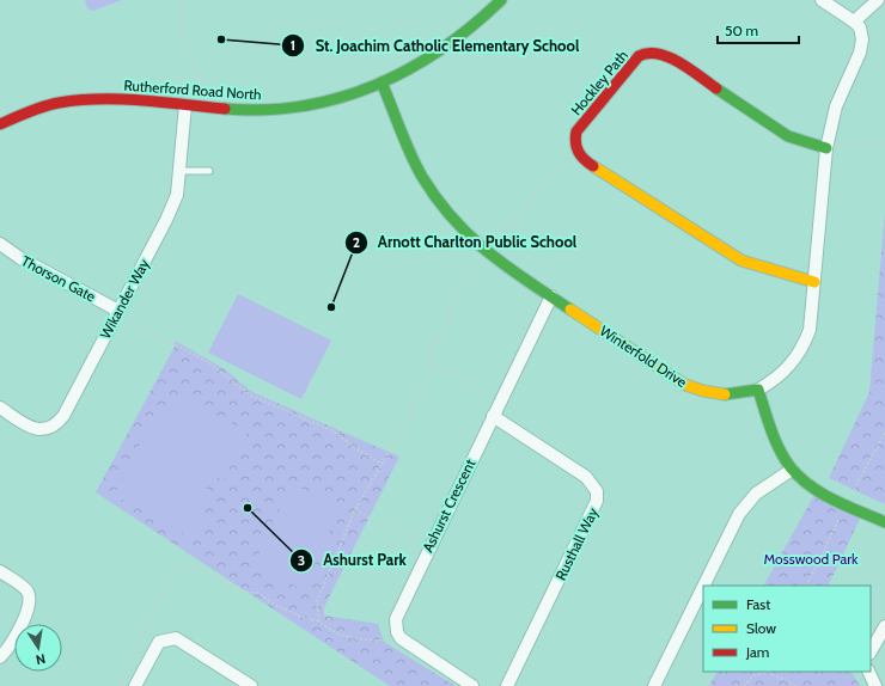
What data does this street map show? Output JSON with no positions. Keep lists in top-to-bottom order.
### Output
{
  "streets": {
    "street": [
      "Hockley Path",
      "Rutherford Road North",
      "Thorson Gate",
      "Wikander Way",
      "Winterfold Drive",
      "Ashurst Crescent",
      "Rusthall Way"
    ]
  },
  "crossings": [
    ["Hockley Path", "Winterfold Drive"],
    ["Rutherford Road North", "Wikander Way"],
    ["Rutherford Road North", "Winterfold Drive"],
    ["Thorson Gate", "Wikander Way"],
    ["Winterfold Drive", "Ashurst Crescent"],
    ["Ashurst Crescent", "Rusthall Way"]
  ],
  "parks": ["Mosswood Park"],
  "places": ["St. Joachim Catholic Elementary School", "Arnott Charlton Public School", "Ashurst Park"],
  "legend": ["Fast", "Slow", "Jam"],
  "scale_bar": "50 m",
  "north": "bottom"
}
